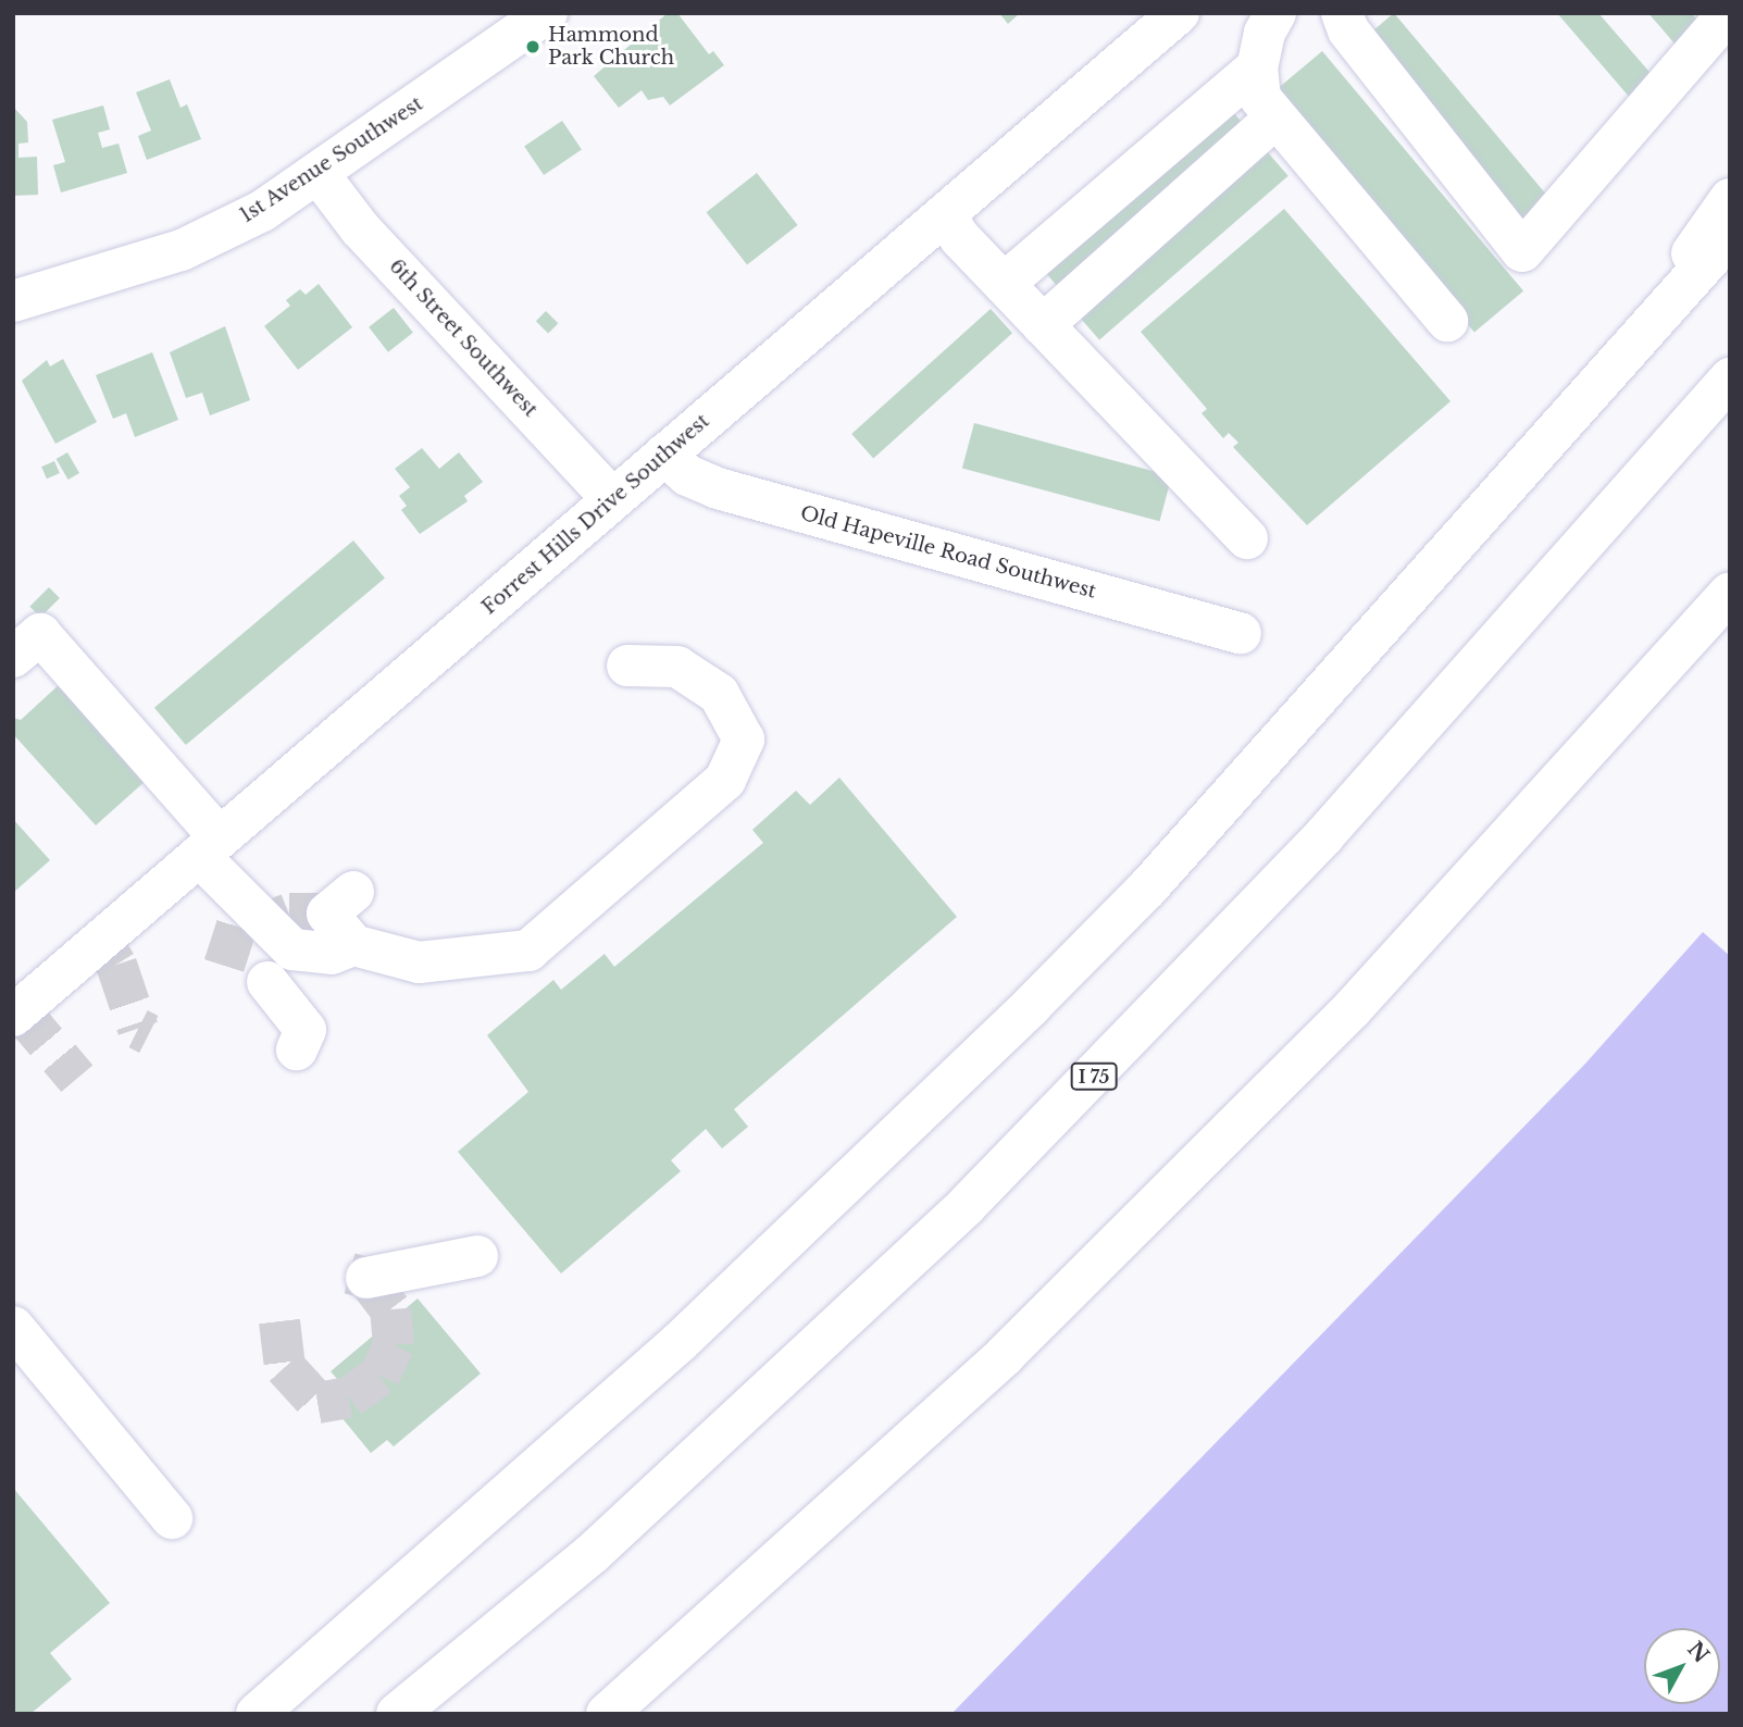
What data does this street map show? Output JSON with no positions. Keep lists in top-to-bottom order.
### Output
{
  "streets": {
    "main road": [
      "1st Avenue Southwest",
      "6th Street Southwest",
      "Forrest Hills Drive Southwest",
      "Old Hapeville Road Southwest",
      "I 75"
    ]
  },
  "crossings": [
    ["1st Avenue Southwest", "6th Street Southwest"],
    ["6th Street Southwest", "Forrest Hills Drive Southwest"],
    ["Forrest Hills Drive Southwest", "Old Hapeville Road Southwest"]
  ],
  "places": ["Hammond Park Church"],
  "north": "top right"
}
